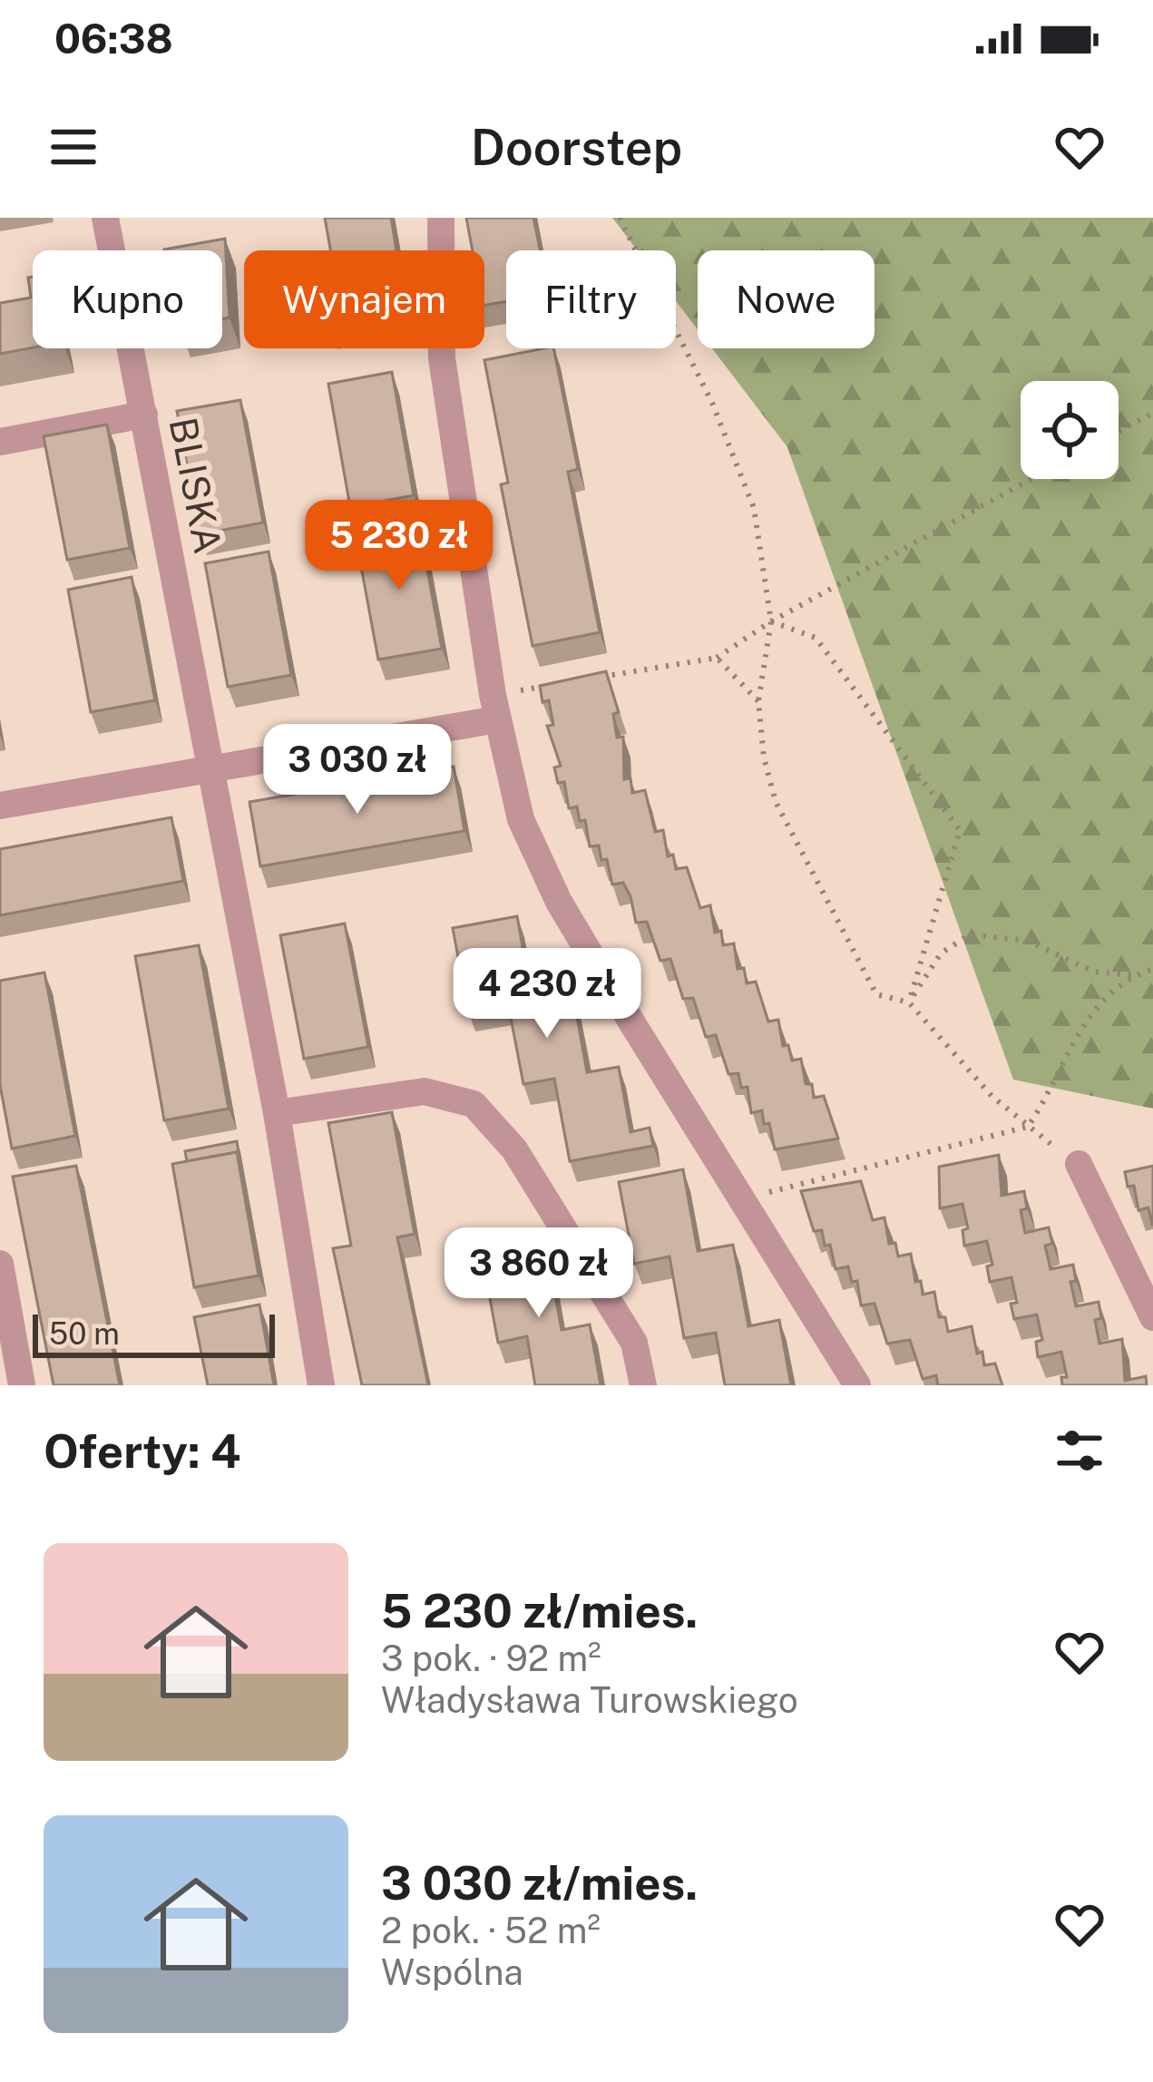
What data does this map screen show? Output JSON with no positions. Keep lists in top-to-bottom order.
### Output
{
  "streets": {
    "street": ["BLISKA"]
  },
  "scale_bar": "50 m",
  "page": {
    "status": "06:38",
    "header": "Doorstep",
    "chip": [
      "Kupno",
      "Wynajem",
      "Filtry",
      "Nowe"
    ],
    "price": [
      "5 230 zł",
      "3 030 zł",
      "4 230 zł",
      "3 860 zł"
    ],
    "scale": "50 m",
    "heading": "Oferty: 4",
    "list": [
      {
        "name": "5 230 zł/mies.",
        "note": "3 pok. · 92 m² · Władysława Turowskiego"
      },
      {
        "name": "3 030 zł/mies.",
        "note": "2 pok. · 52 m² · Wspólna"
      }
    ]
  }
}
